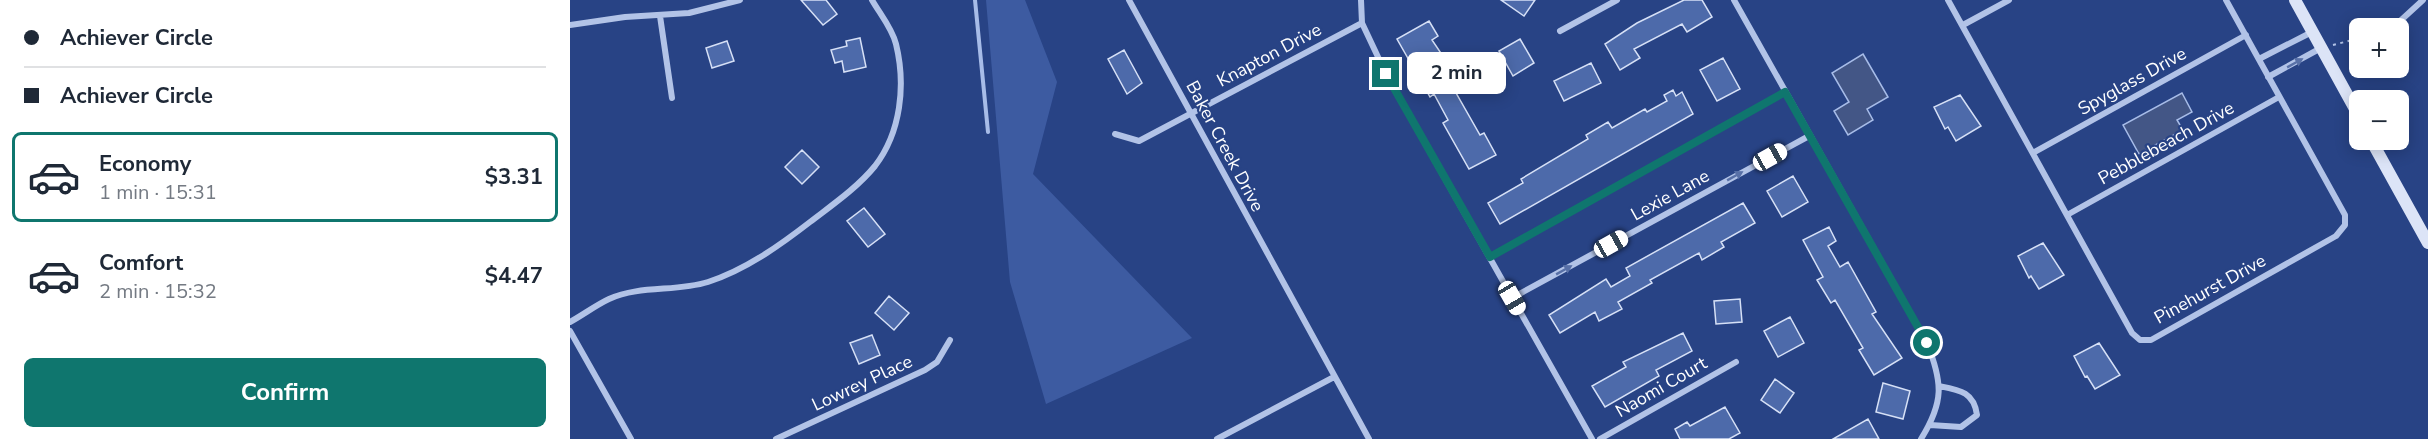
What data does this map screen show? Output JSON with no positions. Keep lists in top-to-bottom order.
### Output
{
  "streets": {
    "street": [
      "Knapton Drive",
      "Spyglass Drive",
      "Pebblebeach Drive",
      "Baker Creek Drive",
      "Lexie Lane",
      "Pinehurst Drive",
      "Lowrey Place",
      "Naomi Court"
    ]
  },
  "crossings": [
    ["Knapton Drive", "Baker Creek Drive"],
    ["Spyglass Drive", "Pinehurst Drive"],
    ["Pebblebeach Drive", "Pinehurst Drive"]
  ],
  "page": {
    "banner": ["Achiever Circle", "Achiever Circle"],
    "map_buttons": ["+", "−"],
    "bubble": "2 min",
    "list": [
      {
        "name": "Economy",
        "note": "1 min · 15:31",
        "value": "$3.31"
      },
      {
        "name": "Comfort",
        "note": "2 min · 15:32",
        "value": "$4.47"
      }
    ],
    "buttons": "Confirm"
  }
}
